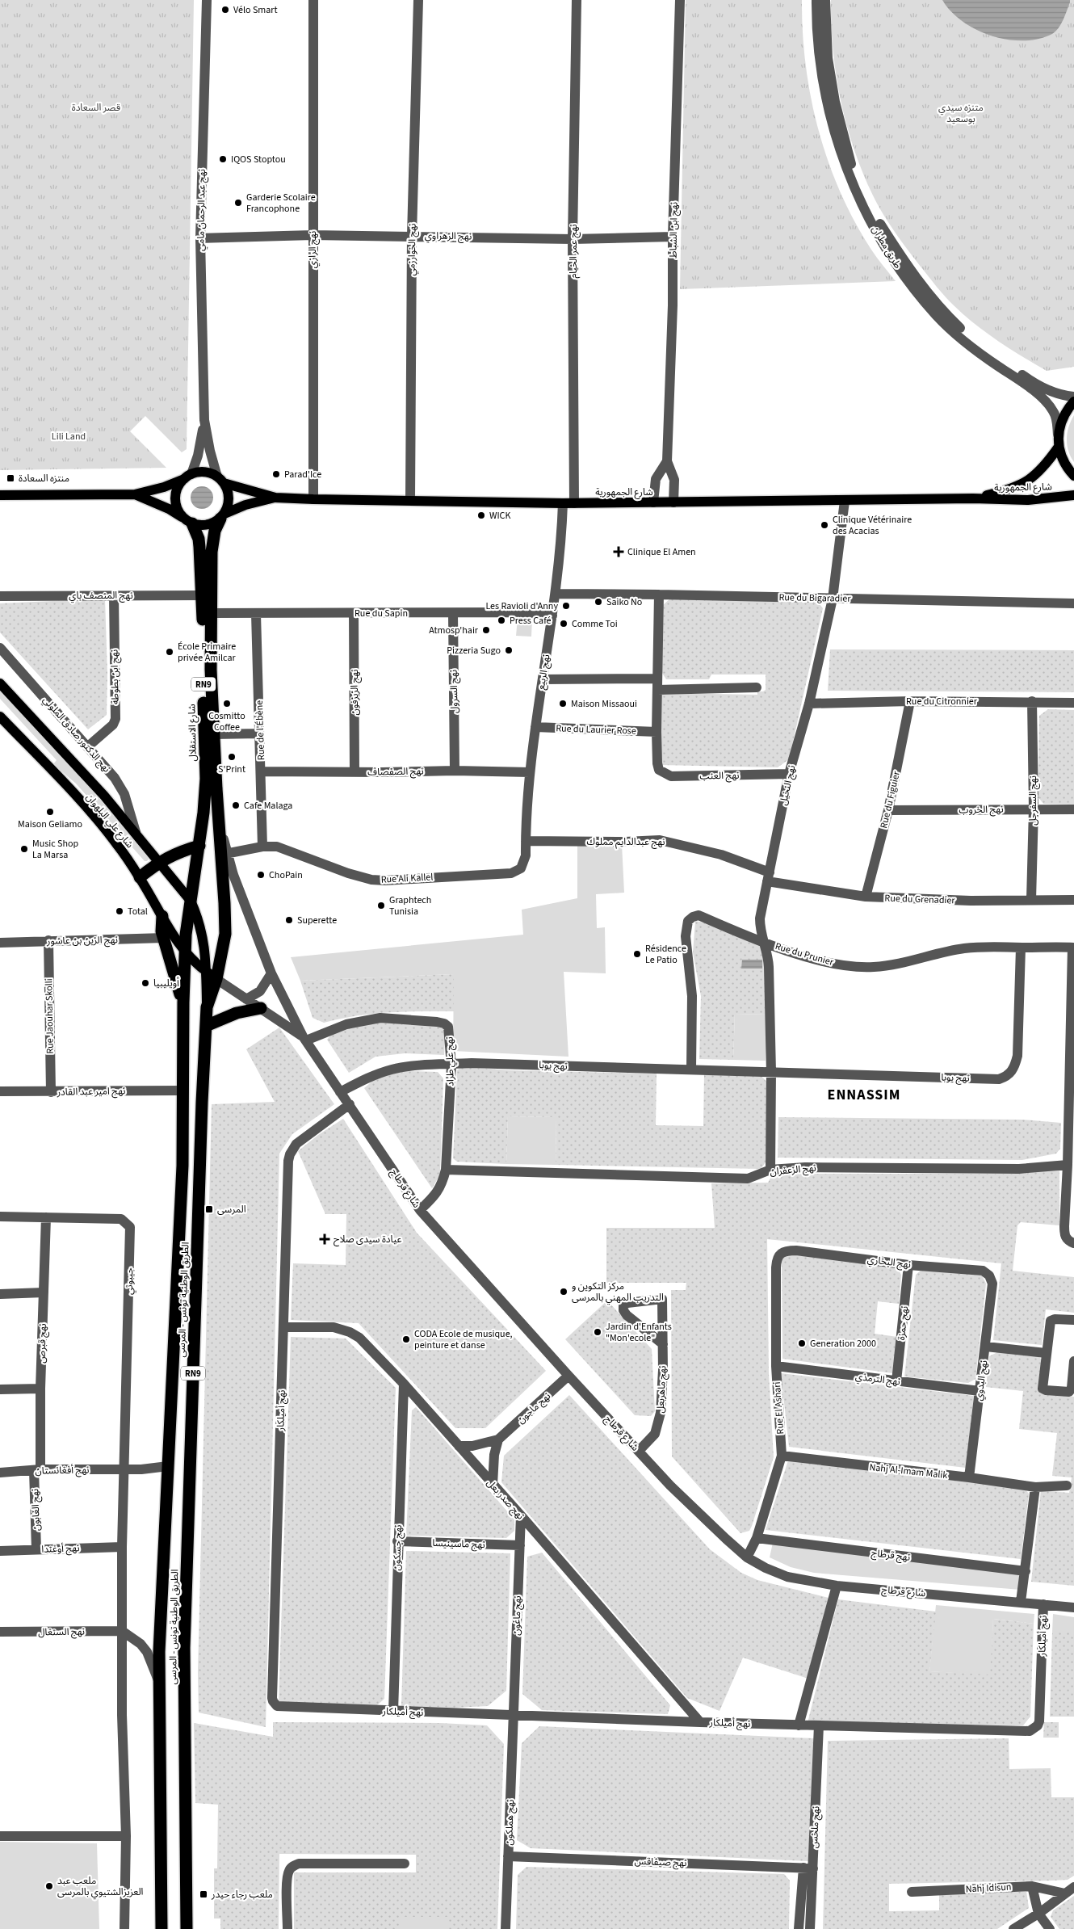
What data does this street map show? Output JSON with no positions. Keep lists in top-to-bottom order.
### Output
{
  "streets": {
    "highway": ["RN9", "شارع الاستقلال", "الطريق الوطنية تونس - المرسى"],
    "main road": ["شارع الجمهورية", "شارع علي البلهوان"],
    "street": [
      "نهج عبد الرحمان مامي",
      "نهج ابن الشباط",
      "نهج الزهراوي",
      "طريق مطران",
      "نهج الرازي",
      "نهج الخوارزمي",
      "نهج عمر الخيام",
      "نهج المنصف باي",
      "Rue du Bigaradier",
      "Rue du Sapin",
      "نهج الربيع",
      "نهج ابن بطوطة",
      "نهج السرول",
      "نهج الزيزفون",
      "Rue du Citronnier",
      "Rue du Laurier Rose",
      "Rue de l'Ébène",
      "نهج الدكتور صادق الملولي",
      "نهج الصفصاف",
      "نهج العنب",
      "نهج النخيل",
      "Rue du Figuier",
      "نهج السفرجل",
      "نهج الخروب",
      "نهج عبدالدايم مملوك",
      "Rue Ali Kallel",
      "Rue du Grenadier",
      "نهج الزين بن عاشور",
      "Rue du Prunier",
      "Rue Jaouhar Skolli",
      "نهج علي طراد",
      "نهج يوبا",
      "نهج امير عبد القادر",
      "نهج الزعفران",
      "شارع قرطاج",
      "نهج البخاري",
      "جيبوتي",
      "نهج حمزة",
      "نهج قبرص",
      "نهج الترمذي",
      "نهج البدوي",
      "نهج ماهربعل",
      "نهج ماجون",
      "Rue El Ashari",
      "نهج أميلكار",
      "نهج أفغانستان",
      "Nahj Al-Imam Malik",
      "نهج صدر بعل",
      "نهج الغابون",
      "نهج ماسينيسا",
      "نهج جسكون",
      "نهج أوغندا",
      "نهج قرطاج",
      "نهج ماغون",
      "نهج السنغال",
      "نهج هملكون",
      "نهج ملخس",
      "نهج صيفاقس",
      "Nahj Idisun"
    ]
  },
  "crossings": [
    ["نهج عبد الرحمان مامي", "نهج الزهراوي"],
    ["نهج ابن الشباط", "نهج الزهراوي"],
    ["نهج الزهراوي", "نهج الرازي"],
    ["نهج الزهراوي", "نهج الخوارزمي"],
    ["نهج الزهراوي", "نهج عمر الخيام"],
    ["نهج الرازي", "شارع الجمهورية"],
    ["نهج الخوارزمي", "شارع الجمهورية"],
    ["نهج عمر الخيام", "شارع الجمهورية"],
    ["شارع الجمهورية", "نهج الربيع"],
    ["شارع الجمهورية", "RN9"],
    ["شارع الجمهورية", "شارع الاستقلال"],
    ["شارع الجمهورية", "نهج النخيل"],
    ["نهج المنصف باي", "نهج ابن بطوطة"],
    ["نهج المنصف باي", "شارع الاستقلال"],
    ["Rue du Bigaradier", "نهج الربيع"],
    ["Rue du Bigaradier", "نهج النخيل"],
    ["Rue du Sapin", "نهج الربيع"],
    ["Rue du Sapin", "نهج السرول"],
    ["Rue du Sapin", "نهج الزيزفون"],
    ["Rue du Sapin", "Rue de l'Ébène"],
    ["Rue du Sapin", "شارع الاستقلال"],
    ["نهج الربيع", "Rue du Laurier Rose"],
    ["نهج الربيع", "نهج الصفصاف"],
    ["نهج الربيع", "نهج عبدالدايم مملوك"],
    ["نهج الربيع", "Rue Ali Kallel"],
    ["نهج ابن بطوطة", "نهج الدكتور صادق الملولي"],
    ["RN9", "شارع الاستقلال"],
    ["نهج السرول", "نهج الصفصاف"],
    ["نهج الزيزفون", "نهج الصفصاف"],
    ["Rue du Citronnier", "نهج النخيل"],
    ["Rue du Citronnier", "Rue du Figuier"],
    ["Rue du Citronnier", "نهج السفرجل"],
    ["Rue du Laurier Rose", "نهج العنب"],
    ["Rue de l'Ébène", "نهج الصفصاف"],
    ["Rue de l'Ébène", "Rue Ali Kallel"],
    ["شارع الاستقلال", "الطريق الوطنية تونس - المرسى"],
    ["نهج الدكتور صادق الملولي", "شارع علي البلهوان"],
    ["نهج العنب", "نهج النخيل"],
    ["نهج النخيل", "نهج عبدالدايم مملوك"],
    ["نهج النخيل", "Rue du Grenadier"],
    ["نهج النخيل", "Rue du Prunier"],
    ["نهج النخيل", "نهج يوبا"],
    ["Rue du Figuier", "نهج الخروب"],
    ["Rue du Figuier", "Rue du Grenadier"],
    ["نهج السفرجل", "نهج الخروب"],
    ["نهج السفرجل", "Rue du Grenadier"],
    ["شارع علي البلهوان", "الطريق الوطنية تونس - المرسى"],
    ["نهج عبدالدايم مملوك", "Rue Ali Kallel"],
    ["نهج عبدالدايم مملوك", "Rue du Grenadier"],
    ["Rue Ali Kallel", "شارع قرطاج"],
    ["Rue Ali Kallel", "الطريق الوطنية تونس - المرسى"],
    ["نهج الزين بن عاشور", "Rue Jaouhar Skolli"],
    ["Rue du Prunier", "نهج يوبا"],
    ["Rue Jaouhar Skolli", "نهج امير عبد القادر"],
    ["نهج علي طراد", "نهج يوبا"],
    ["نهج علي طراد", "نهج الزعفران"],
    ["نهج علي طراد", "شارع قرطاج"],
    ["نهج يوبا", "شارع قرطاج"],
    ["نهج امير عبد القادر", "الطريق الوطنية تونس - المرسى"],
    ["شارع قرطاج", "الطريق الوطنية تونس - المرسى"],
    ["شارع قرطاج", "نهج ماهربعل"],
    ["شارع قرطاج", "نهج ماجون"],
    ["شارع قرطاج", "Rue El Ashari"],
    ["شارع قرطاج", "نهج أميلكار"],
    ["نهج البخاري", "نهج حمزة"],
    ["نهج البخاري", "نهج البدوي"],
    ["نهج البخاري", "Rue El Ashari"],
    ["جيبوتي", "نهج قبرص"],
    ["جيبوتي", "نهج أفغانستان"],
    ["الطريق الوطنية تونس - المرسى", "نهج أفغانستان"],
    ["نهج حمزة", "نهج الترمذي"],
    ["نهج قبرص", "نهج أفغانستان"],
    ["نهج قبرص", "نهج الغابون"],
    ["نهج الترمذي", "نهج البدوي"],
    ["نهج الترمذي", "Rue El Ashari"],
    ["نهج البدوي", "Nahj Al-Imam Malik"],
    ["نهج ماجون", "نهج صدر بعل"],
    ["Rue El Ashari", "Nahj Al-Imam Malik"],
    ["Rue El Ashari", "نهج قرطاج"],
    ["نهج أميلكار", "نهج صدر بعل"],
    ["نهج أميلكار", "نهج جسكون"],
    ["نهج أميلكار", "نهج ماغون"],
    ["نهج أميلكار", "نهج هملكون"],
    ["نهج أميلكار", "نهج ملخس"],
    ["نهج أفغانستان", "نهج الغابون"],
    ["نهج صدر بعل", "نهج جسكون"],
    ["نهج صدر بعل", "نهج ماغون"],
    ["نهج الغابون", "نهج أوغندا"],
    ["نهج ماسينيسا", "نهج جسكون"],
    ["نهج ماسينيسا", "نهج ماغون"],
    ["نهج ماغون", "نهج هملكون"],
    ["نهج هملكون", "نهج صيفاقس"],
    ["نهج ملخس", "نهج صيفاقس"]
  ],
  "districts": ["ENNASSIM"],
  "parks": ["قصر السعادة", "متنزه سيدي بوسعيد", "Lili Land"],
  "places": {
    "other": [
      "Vélo Smart",
      "IQOS Stoptou",
      "Garderie Scolaire Francophone",
      "Parad'Ice",
      "WICK",
      "Clinique Vétérinaire des Acacias",
      "Saiko No",
      "Les Ravioli d'Anny",
      "Press Café",
      "Comme Toi",
      "Atmosp'hair",
      "Pizzeria Sugo",
      "École Primaire privée Amilcar",
      "Cosmitto Coffee",
      "Maison Missaoui",
      "S'Print",
      "Cafe Malaga",
      "Maison Geliamo",
      "Music Shop La Marsa",
      "ChoPain",
      "Graphtech Tunisia",
      "Total",
      "Superette",
      "Résidence Le Patio",
      "أويليبيا",
      "مركز التكوين و التدريب المهني بالمرسى",
      "Jardin d'Enfants \"Mon'ecole\"",
      "CODA Ecole de musique, peinture et danse",
      "Generation 2000",
      "ملعب عبد العزيزالشتيوي بالمرسى"
    ],
    "transit": ["منتزه السعادة", "المرسى", "ملعب رجاء حيدر"],
    "health": ["Clinique El Amen", "عيادة سيدى صلاح"]
  }
}
